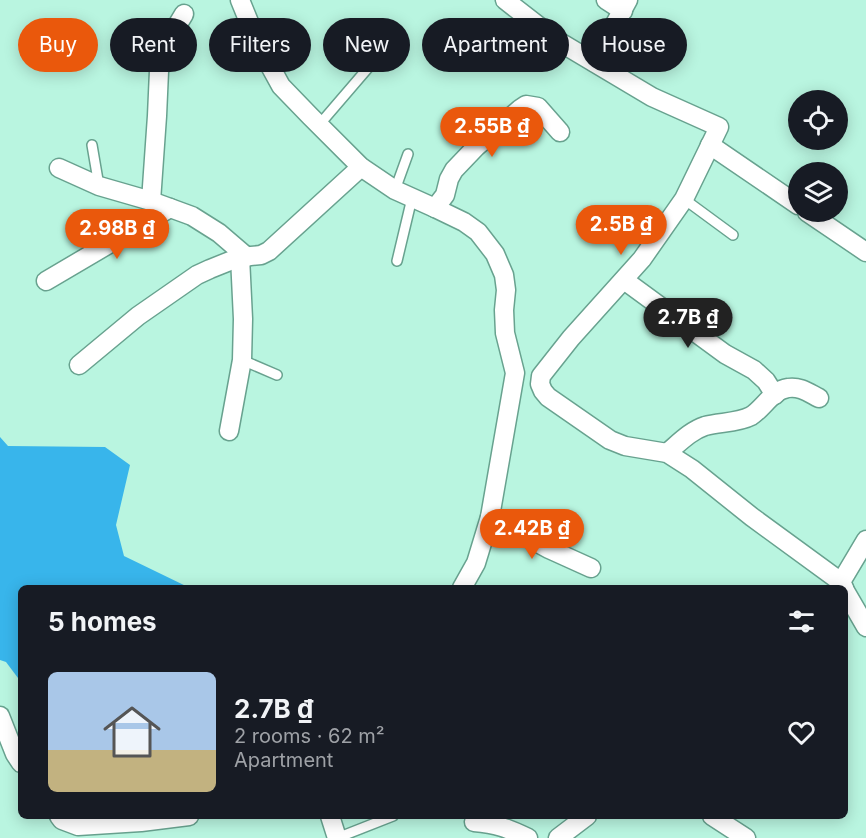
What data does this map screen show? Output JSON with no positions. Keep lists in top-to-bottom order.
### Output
{
  "page": {
    "chip": [
      "Buy",
      "Rent",
      "Filters",
      "New",
      "Apartment",
      "House"
    ],
    "price": [
      "2.55B ₫",
      "2.5B ₫",
      "2.98B ₫",
      "2.7B ₫",
      "2.42B ₫"
    ],
    "heading": "5 homes",
    "list": [
      {
        "name": "2.7B ₫",
        "note": "2 rooms · 62 m² · Apartment"
      }
    ]
  }
}
